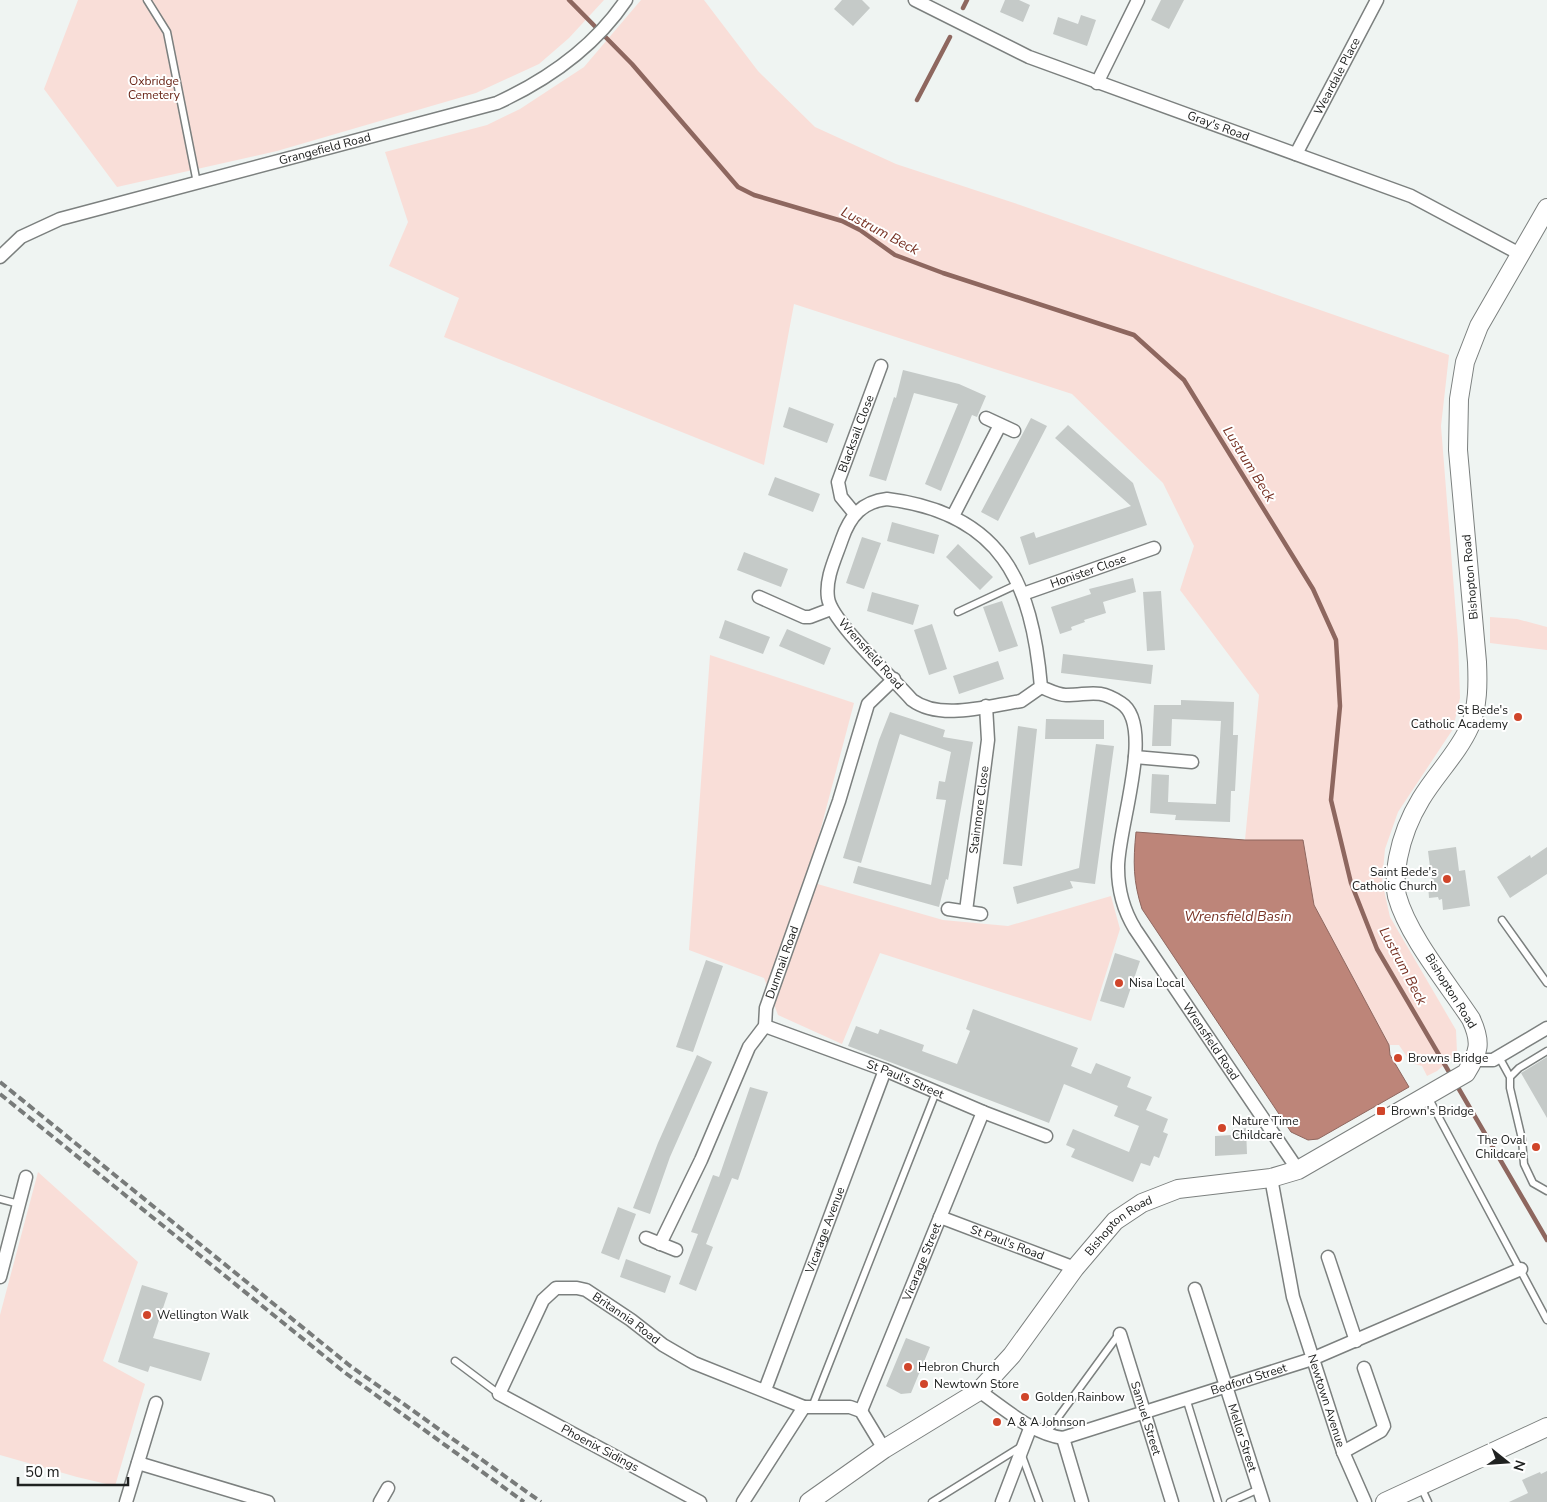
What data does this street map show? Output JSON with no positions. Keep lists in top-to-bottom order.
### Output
{
  "streets": {
    "street": [
      "Weardale Place",
      "Gray's Road",
      "Grangefield Road",
      "Blacksail Close",
      "Honister Close",
      "Bishopton Road",
      "Wrensfield Road",
      "Stainmore Close",
      "Dunmail Road",
      "St Paul's Street",
      "Vicarage Avenue",
      "St Paul's Road",
      "Vicarage Street",
      "Britannia Road",
      "Bedford Street",
      "Newtown Avenue",
      "Samuel Street",
      "Mellor Street",
      "Phoenix Sidings"
    ]
  },
  "crossings": [
    ["Weardale Place", "Gray's Road"],
    ["Gray's Road", "Bishopton Road"],
    ["Blacksail Close", "Wrensfield Road"],
    ["Bishopton Road", "Wrensfield Road"],
    ["Bishopton Road", "St Paul's Road"],
    ["Bishopton Road", "Newtown Avenue"],
    ["Wrensfield Road", "Stainmore Close"],
    ["Wrensfield Road", "Dunmail Road"],
    ["Dunmail Road", "St Paul's Street"],
    ["St Paul's Street", "Vicarage Avenue"],
    ["St Paul's Street", "Vicarage Street"],
    ["Vicarage Avenue", "Britannia Road"],
    ["St Paul's Road", "Vicarage Street"],
    ["Vicarage Street", "Britannia Road"],
    ["Britannia Road", "Phoenix Sidings"],
    ["Bedford Street", "Newtown Avenue"],
    ["Bedford Street", "Samuel Street"],
    ["Bedford Street", "Mellor Street"]
  ],
  "water": ["Lustrum Beck", "Wrensfield Basin"],
  "parks": ["Oxbridge Cemetery"],
  "places": {
    "other": [
      "St Bede's Catholic Academy",
      "Saint Bede's Catholic Church",
      "Nisa Local",
      "Browns Bridge",
      "Nature Time Childcare",
      "The Oval Childcare",
      "Wellington Walk",
      "Hebron Church",
      "Newtown Store",
      "Golden Rainbow",
      "A & A Johnson"
    ],
    "transit": ["Brown's Bridge"]
  },
  "scale_bar": "50 m",
  "north": "right"
}
